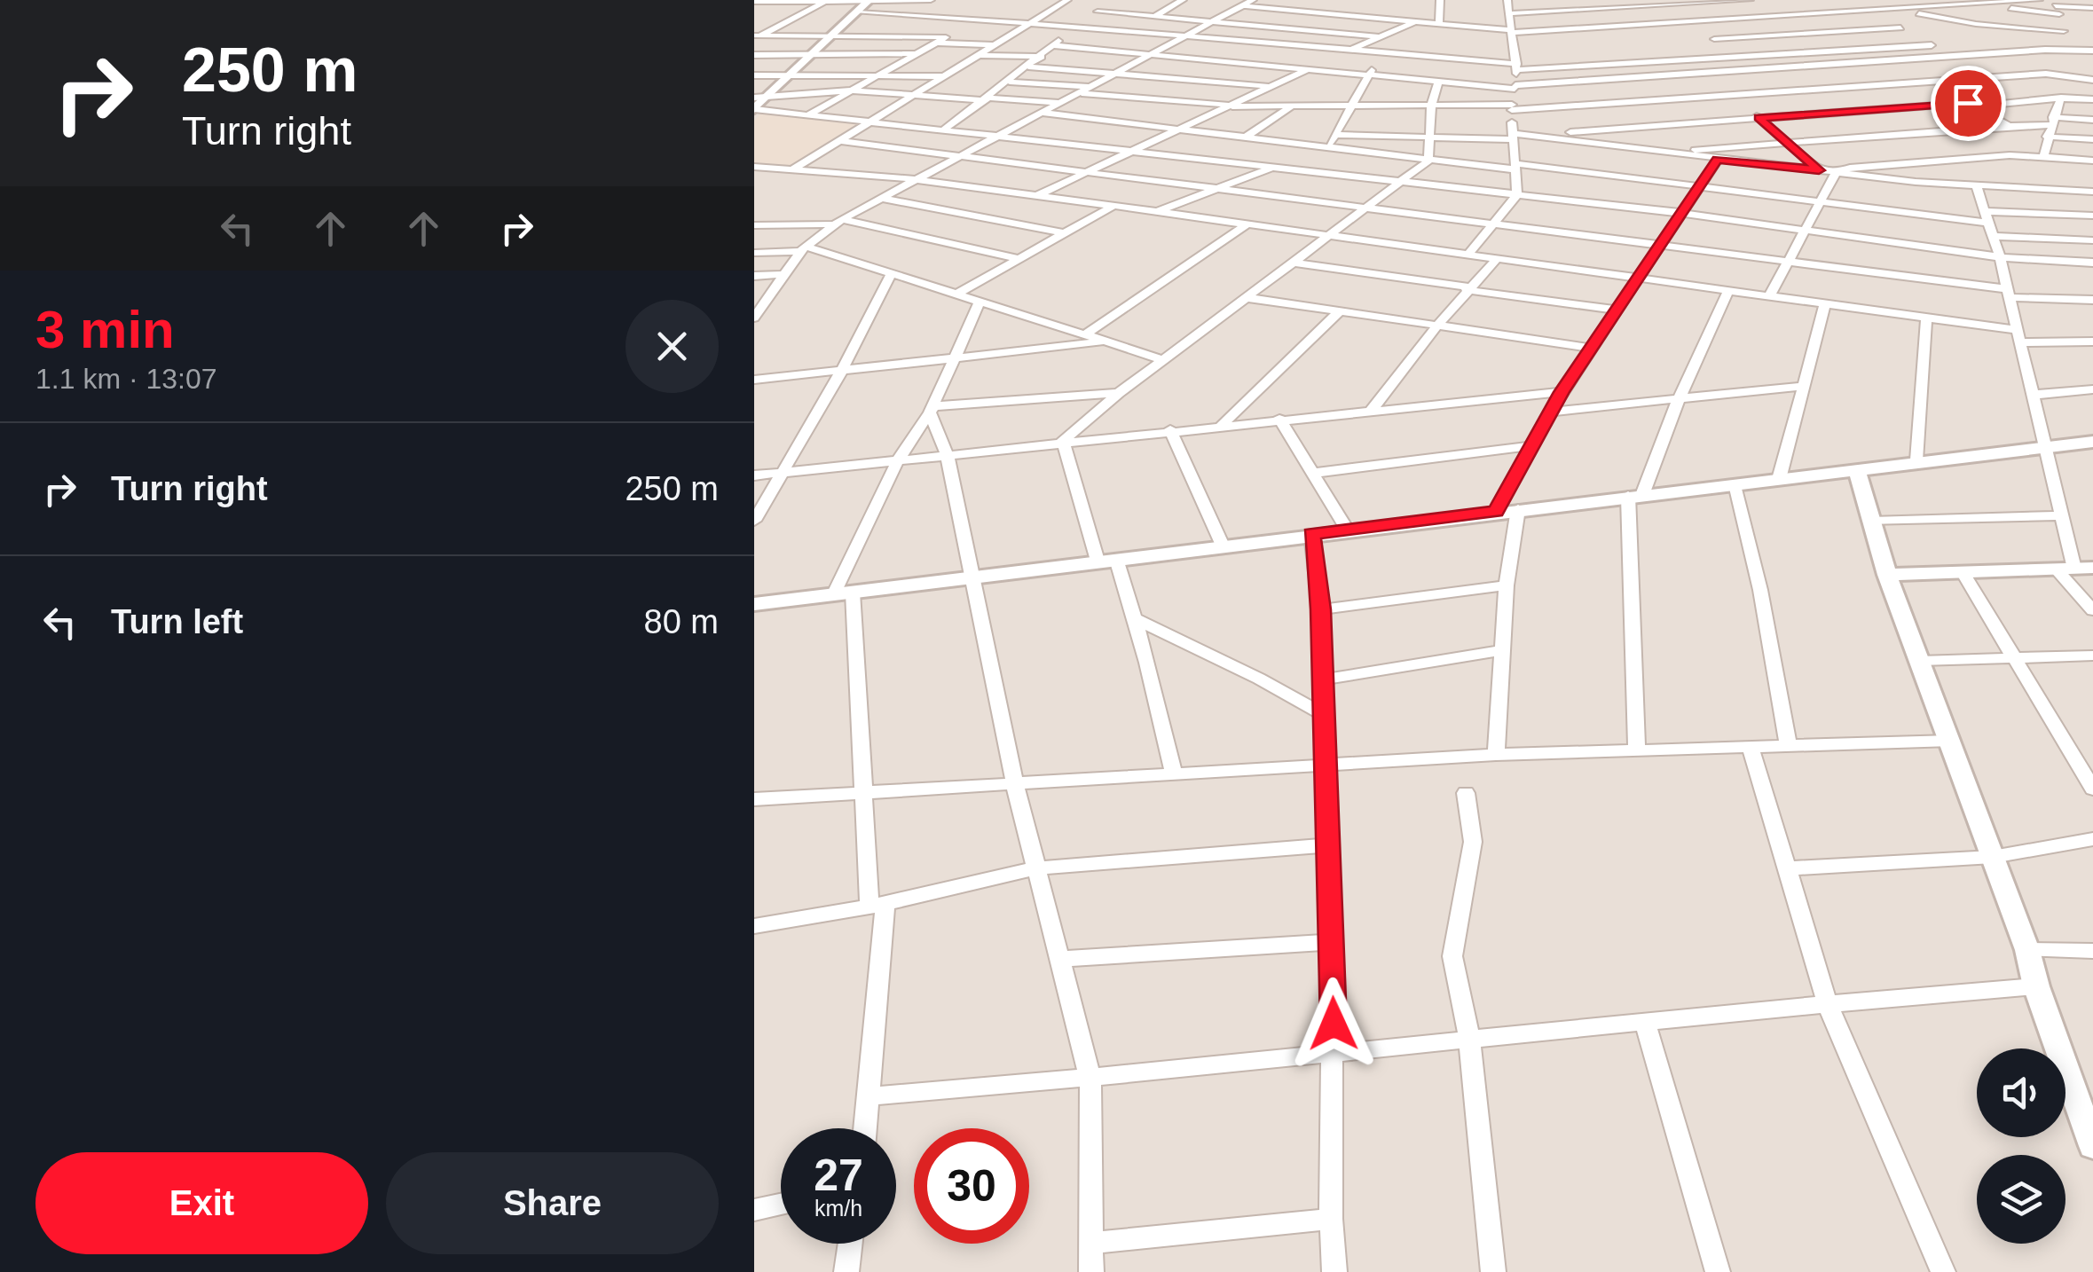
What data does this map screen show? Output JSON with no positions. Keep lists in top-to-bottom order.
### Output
{
  "page": {
    "turn": ["250 m", "Turn right"],
    "heading": ["3 min", "1.1 km · 13:07"],
    "list": [
      {
        "name": "Turn right",
        "value": "250 m"
      },
      {
        "name": "Turn left",
        "value": "80 m"
      }
    ],
    "speed": "27 km/h",
    "limit": "30",
    "buttons": ["Exit", "Share"]
  }
}
